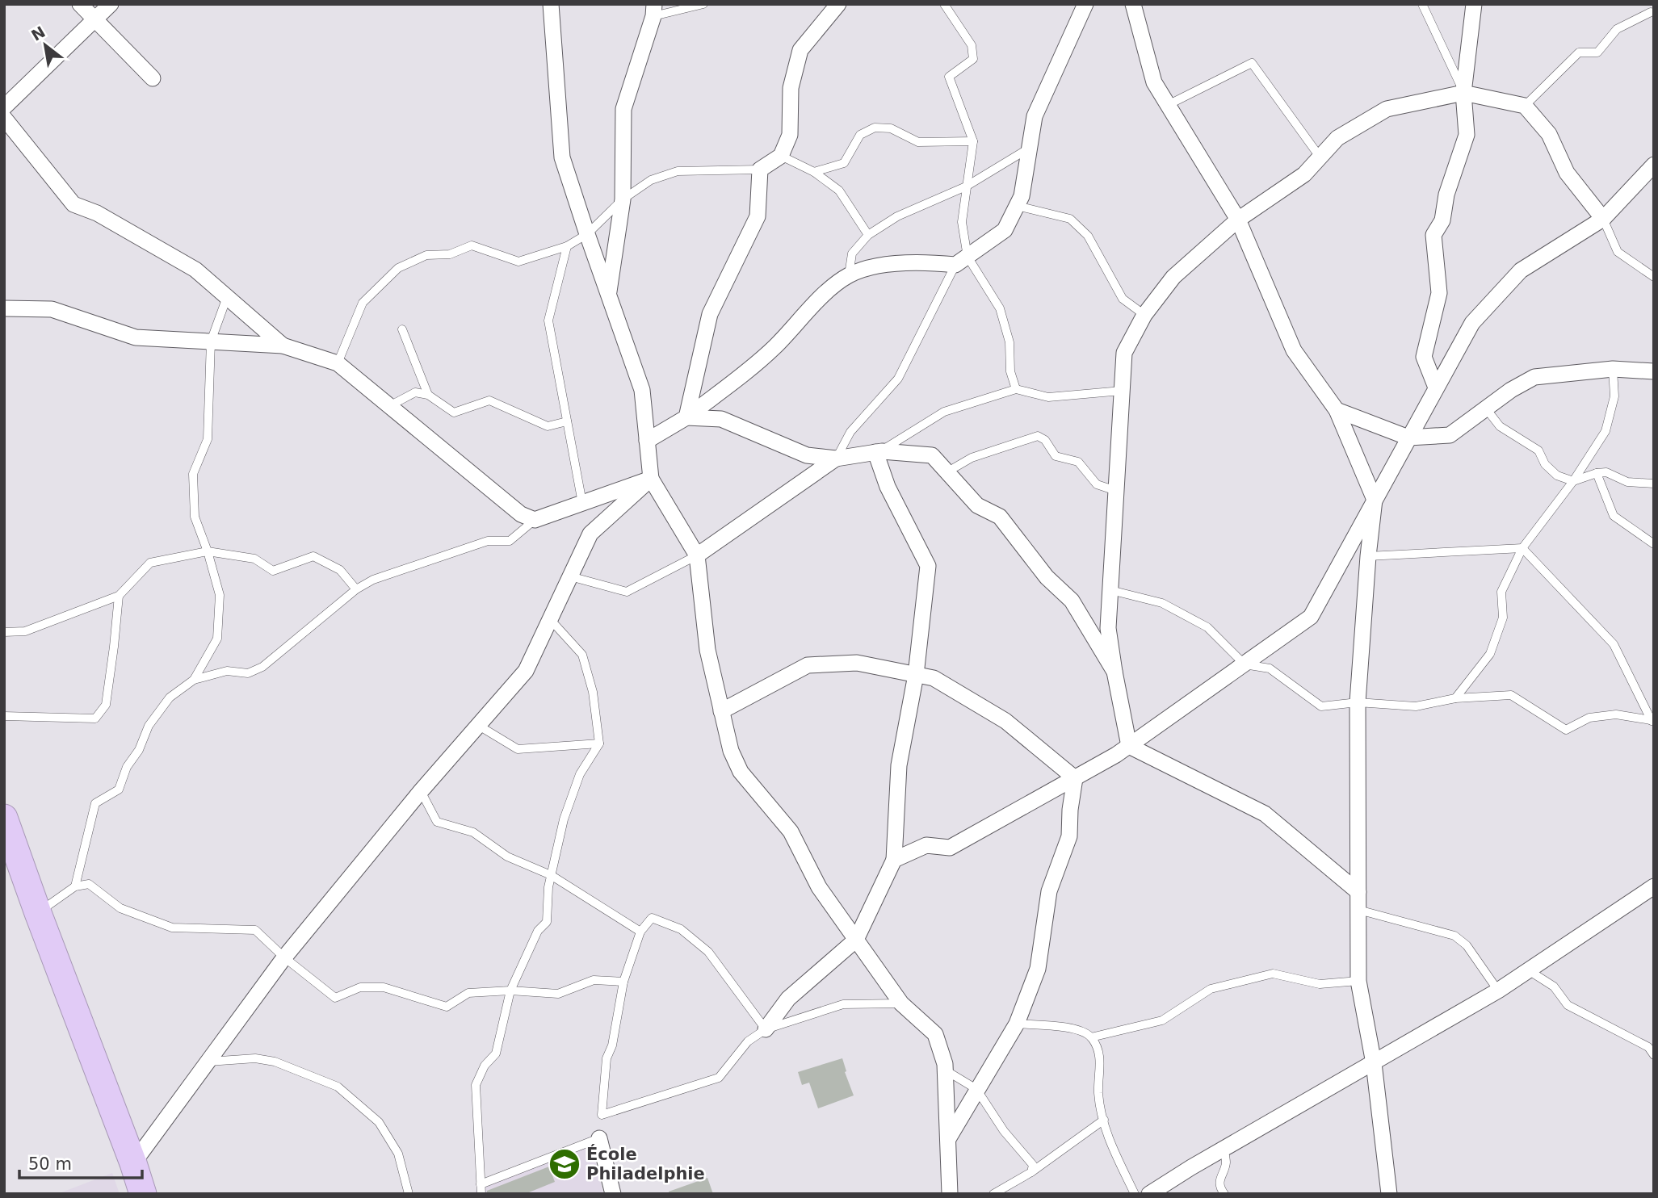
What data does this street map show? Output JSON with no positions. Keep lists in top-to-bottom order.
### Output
{
  "places": {
    "school or university": ["École Philadelphie"]
  },
  "scale_bar": "50 m",
  "north": "top left"
}
